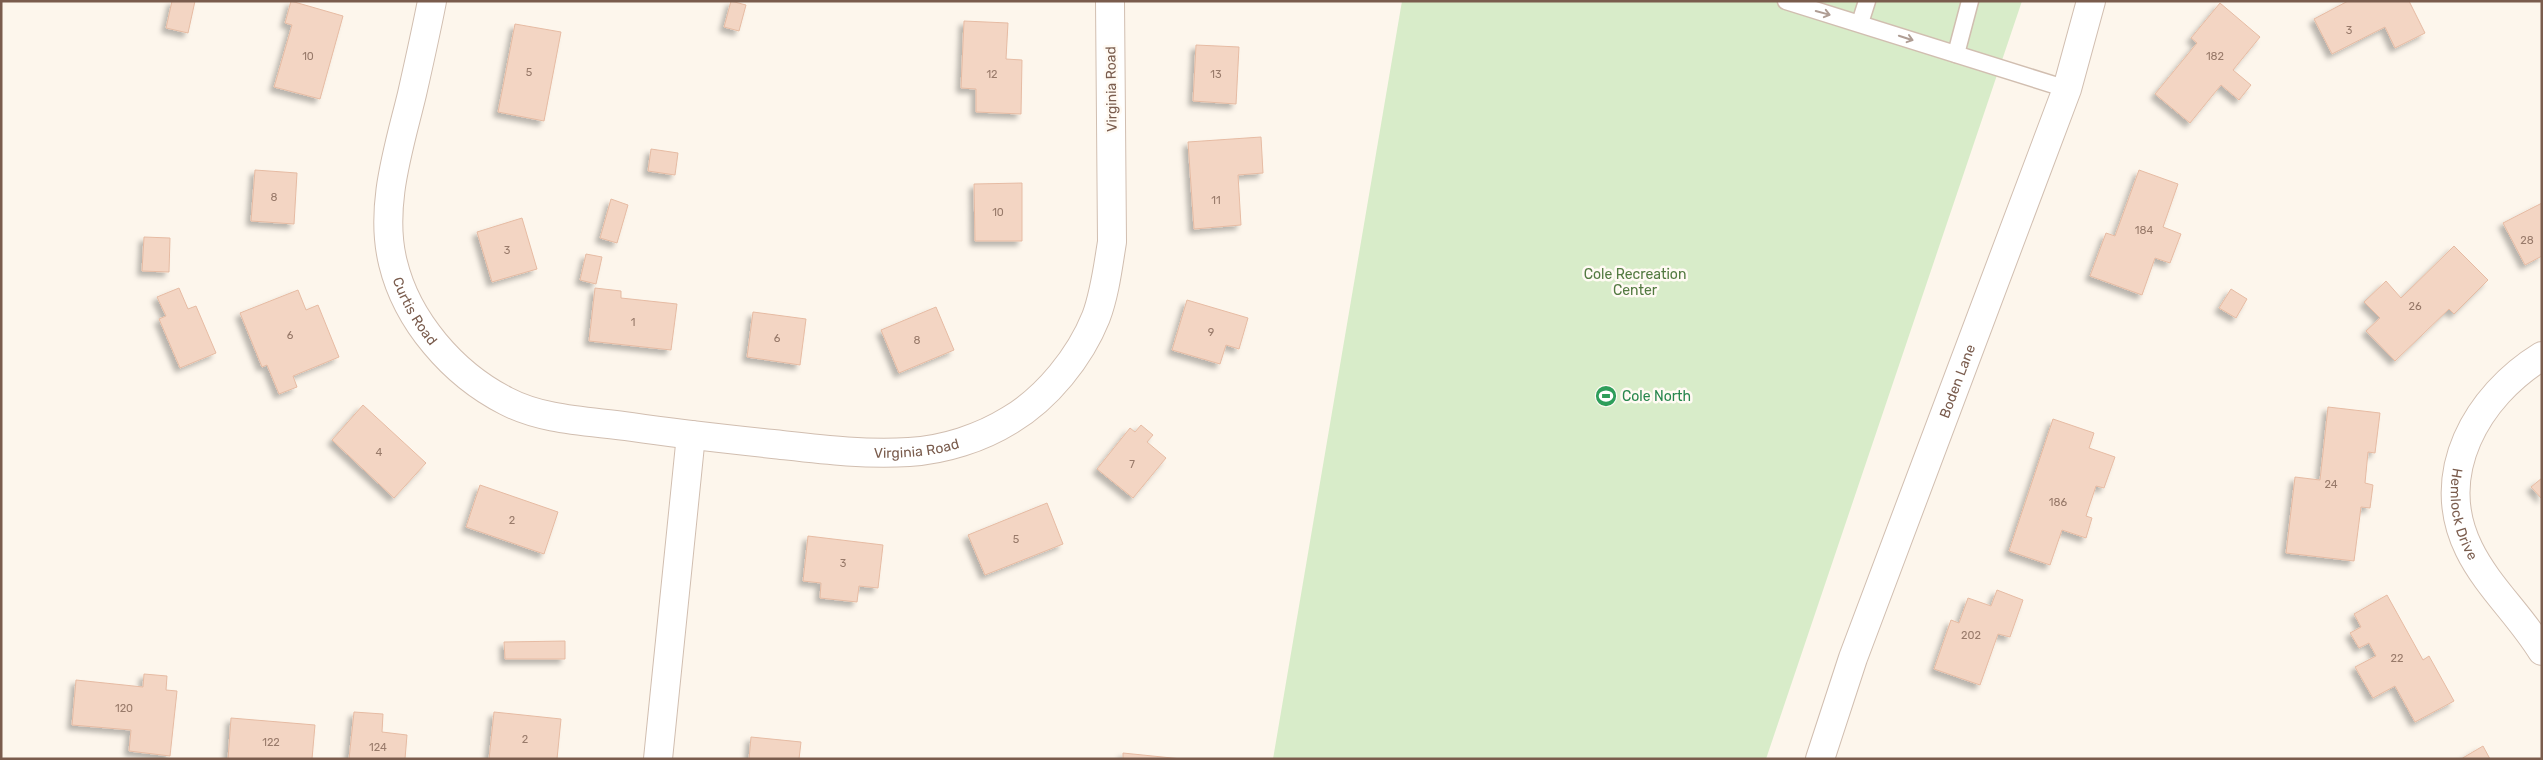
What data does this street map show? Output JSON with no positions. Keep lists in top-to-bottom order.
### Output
{
  "streets": {
    "street": [
      "Virginia Road",
      "Curtis Road",
      "Boden Lane",
      "Hemlock Drive"
    ]
  },
  "crossings": [
    ["Virginia Road", "Curtis Road"]
  ],
  "parks": ["Cole Recreation Center"],
  "places": {
    "sports": ["Cole North"]
  },
  "house_numbers": [
    "3",
    "10",
    "182",
    "5",
    "12",
    "13",
    "8",
    "11",
    "10",
    "184",
    "28",
    "3",
    "26",
    "1",
    "9",
    "6",
    "6",
    "8",
    "4",
    "7",
    "24",
    "186",
    "2",
    "5",
    "3",
    "202",
    "22",
    "120",
    "2",
    "122",
    "124"
  ]
}
